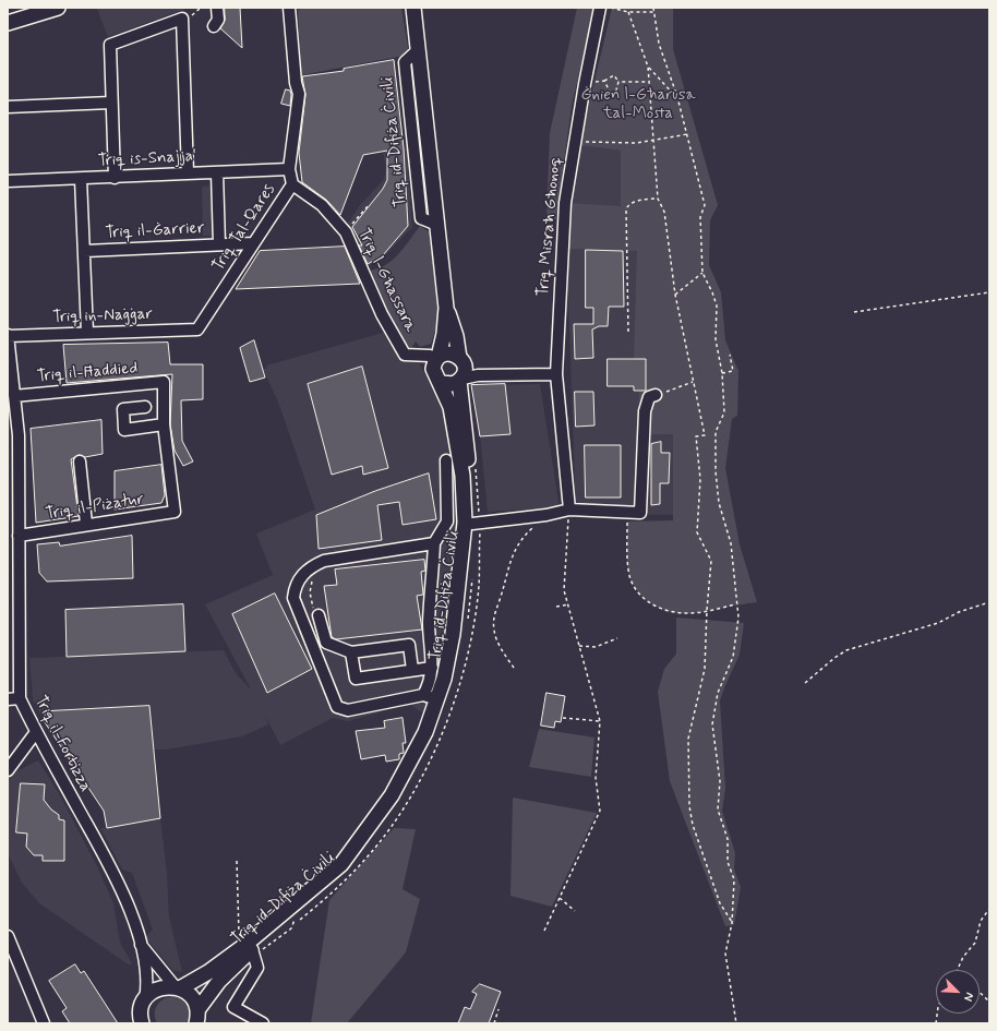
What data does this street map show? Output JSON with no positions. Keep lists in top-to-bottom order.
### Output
{
  "streets": {
    "main road": ["Triq id-Difiża Ċivili"],
    "street": [
      "Triq is-Snajja'",
      "Triq Misraħ Għonoq",
      "Triq Tal-Qares",
      "Triq il-Ġarrier",
      "Triq l-Għassara",
      "Triq in-Naġġar",
      "Triq il-Ħaddied",
      "Triq il-Piżatur",
      "Triq il-Fortizza"
    ]
  },
  "crossings": [
    ["Triq id-Difiża Ċivili", "Triq l-Għassara"],
    ["Triq id-Difiża Ċivili", "Triq il-Fortizza"],
    ["Triq is-Snajja'", "Triq Tal-Qares"],
    ["Triq Tal-Qares", "Triq il-Ġarrier"],
    ["Triq Tal-Qares", "Triq l-Għassara"],
    ["Triq Tal-Qares", "Triq in-Naġġar"],
    ["Triq in-Naġġar", "Triq il-Fortizza"],
    ["Triq il-Ħaddied", "Triq il-Piżatur"],
    ["Triq il-Ħaddied", "Triq il-Fortizza"],
    ["Triq il-Piżatur", "Triq il-Fortizza"]
  ],
  "parks": ["Ġnien l-Għarusa tal-Mosta"],
  "north": "bottom right"
}
